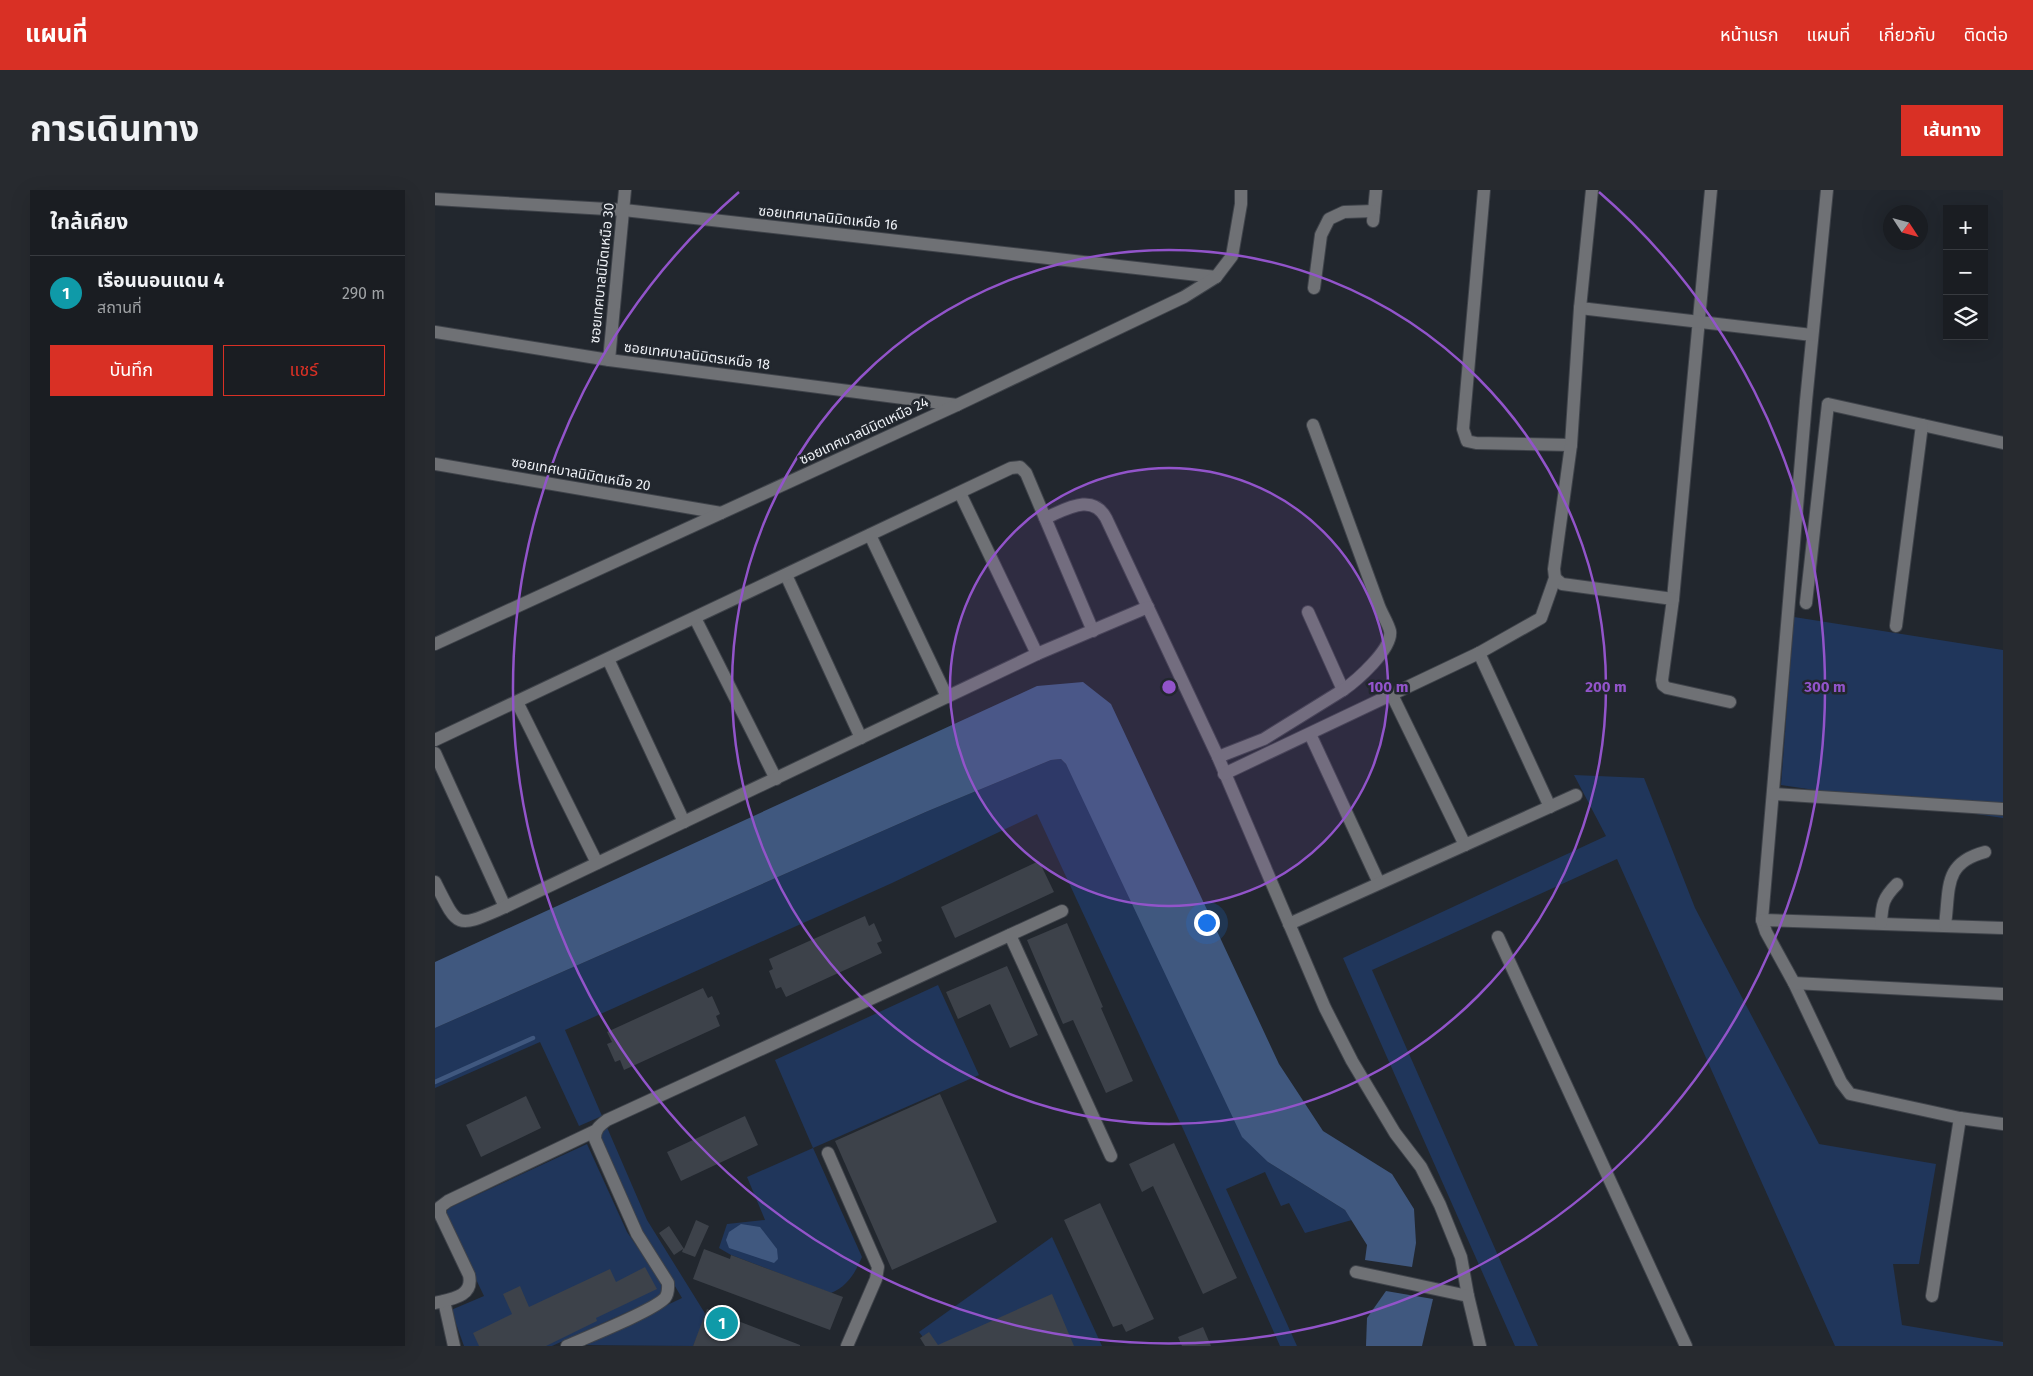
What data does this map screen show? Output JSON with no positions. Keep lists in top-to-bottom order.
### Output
{
  "streets": {
    "street": [
      "ซอยเทศบาลนิมิตเหนือ 16",
      "ซอยเทศบาลนิมิตเหนือ 30",
      "ซอยเทศบาลนิมิตรเหนือ 18",
      "ซอยเทศบาลนิมิตเหนือ 24",
      "ซอยเทศบาลนิมิตเหนือ 20"
    ]
  },
  "crossings": [
    ["ซอยเทศบาลนิมิตเหนือ 16", "ซอยเทศบาลนิมิตเหนือ 30"],
    ["ซอยเทศบาลนิมิตเหนือ 16", "ซอยเทศบาลนิมิตเหนือ 24"],
    ["ซอยเทศบาลนิมิตเหนือ 30", "ซอยเทศบาลนิมิตรเหนือ 18"],
    ["ซอยเทศบาลนิมิตรเหนือ 18", "ซอยเทศบาลนิมิตเหนือ 24"],
    ["ซอยเทศบาลนิมิตเหนือ 24", "ซอยเทศบาลนิมิตเหนือ 20"]
  ],
  "north": "bottom right",
  "page": {
    "header": "แผนที่",
    "nav": [
      "หน้าแรก",
      "แผนที่",
      "เกี่ยวกับ",
      "ติดต่อ"
    ],
    "title": "การเดินทาง",
    "buttons": [
      "เส้นทาง",
      ["บันทึก", "แชร์"]
    ],
    "heading": "ใกล้เคียง",
    "map_buttons": ["+", "−"],
    "list": [
      {
        "mark": "1",
        "name": "เรือนนอนแดน 4",
        "note": "สถานที่",
        "value": "290 m"
      }
    ],
    "pins": "1"
  },
  "rings": ["100 m", "200 m", "300 m"]
}
